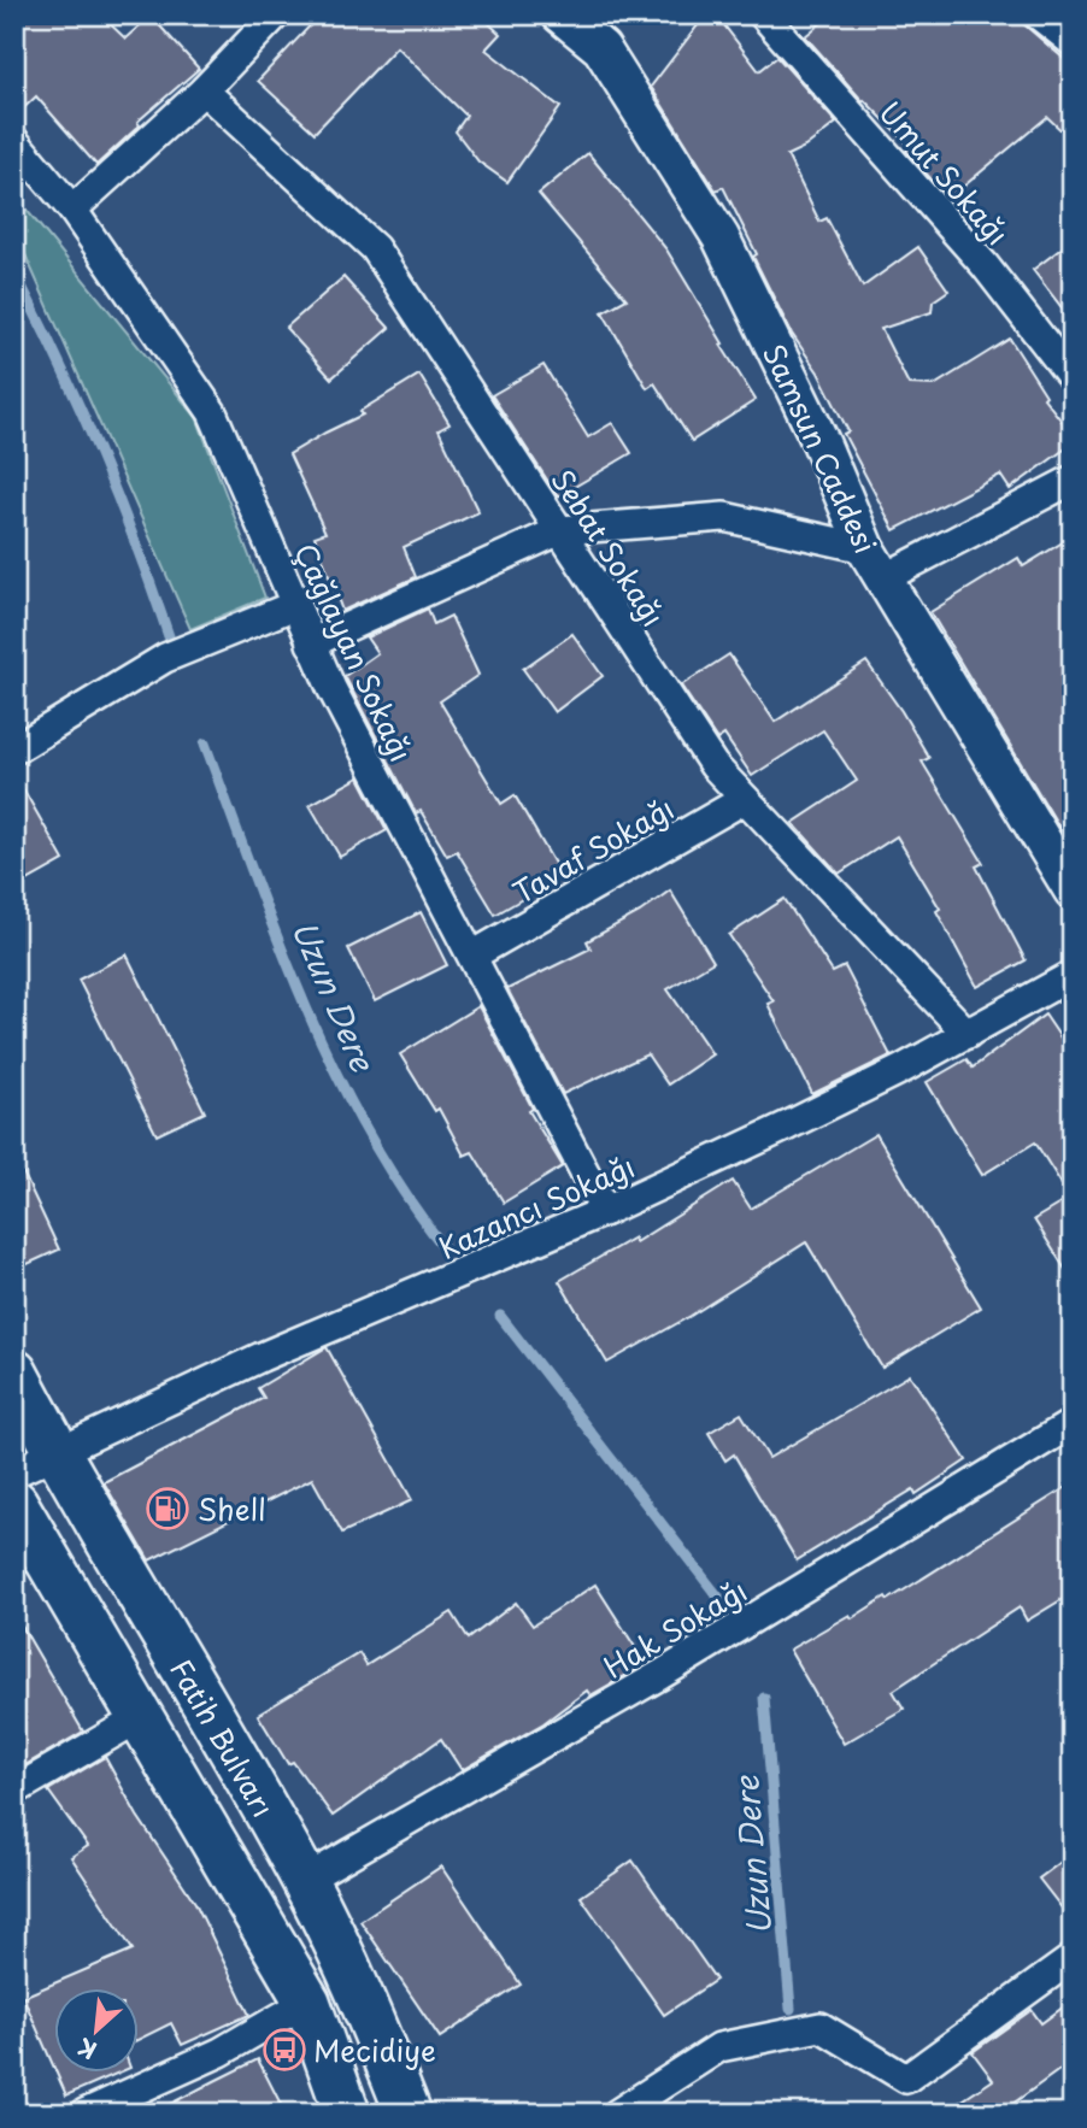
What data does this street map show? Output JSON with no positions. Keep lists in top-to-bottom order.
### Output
{
  "streets": {
    "main road": ["Fatih Bulvarı"],
    "street": [
      "Umut Sokağı",
      "Samsun Caddesi",
      "Sebat Sokağı",
      "Çağlayan Sokağı",
      "Tavaf Sokağı",
      "Kazancı Sokağı",
      "Hak Sokağı"
    ]
  },
  "crossings": [
    ["Sebat Sokağı", "Tavaf Sokağı"],
    ["Sebat Sokağı", "Kazancı Sokağı"],
    ["Çağlayan Sokağı", "Tavaf Sokağı"],
    ["Çağlayan Sokağı", "Kazancı Sokağı"],
    ["Kazancı Sokağı", "Fatih Bulvarı"],
    ["Hak Sokağı", "Fatih Bulvarı"]
  ],
  "water": ["Uzun Dere"],
  "places": {
    "fuel station": ["Shell"],
    "bus stop": ["Mecidiye"]
  },
  "north": "bottom left"
}
